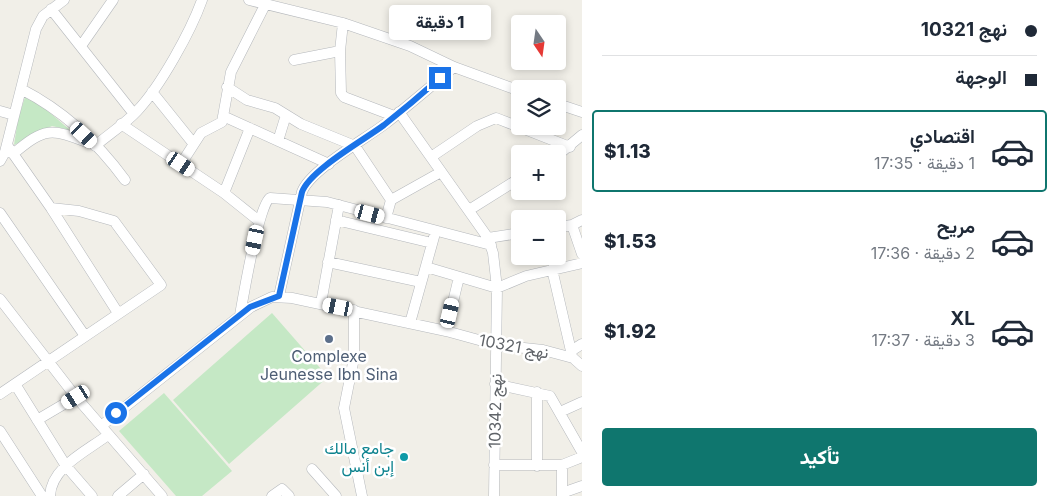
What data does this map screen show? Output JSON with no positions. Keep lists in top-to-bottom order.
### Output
{
  "streets": {
    "street": ["نهج 10321", "نهج 10342"]
  },
  "crossings": [
    ["نهج 10321", "نهج 10342"]
  ],
  "places": ["Complexe Jeunesse Ibn Sina", "جامع مالك إبن أنس"],
  "north": "bottom",
  "page": {
    "banner": ["نهج 10321", "الوجهة"],
    "bubble": "1 دقيقة",
    "map_buttons": ["+", "−"],
    "list": [
      {
        "name": "اقتصادي",
        "note": "1 دقيقة · 17:35",
        "value": "$1.13"
      },
      {
        "name": "مريح",
        "note": "2 دقيقة · 17:36",
        "value": "$1.53"
      },
      {
        "name": "XL",
        "note": "3 دقيقة · 17:37",
        "value": "$1.92"
      }
    ],
    "buttons": "تأكيد"
  }
}
